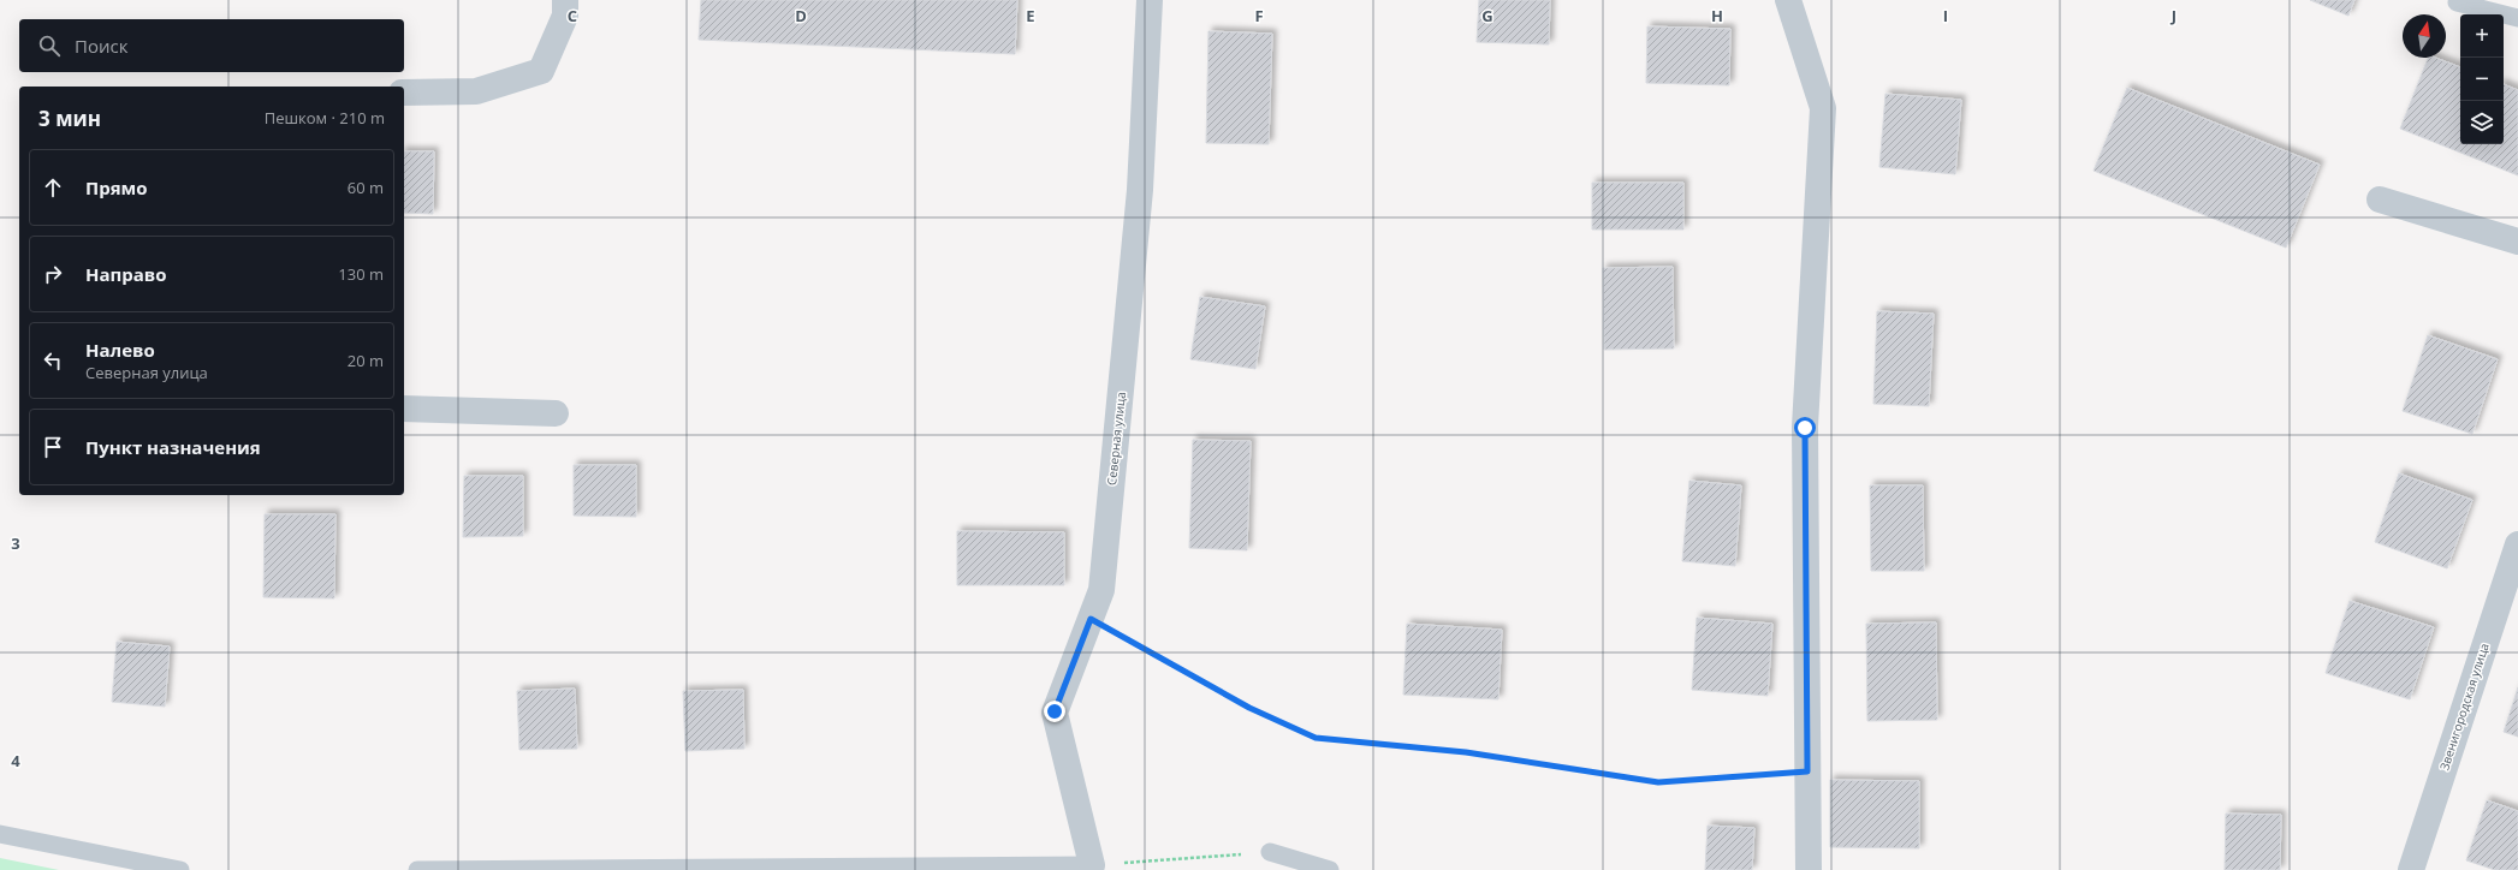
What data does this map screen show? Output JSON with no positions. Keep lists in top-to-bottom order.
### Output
{
  "streets": {
    "street": ["Северная улица", "Звенигородская улица"]
  },
  "north": "top",
  "page": {
    "map_buttons": ["+", "−"],
    "search": "Поиск",
    "heading": ["3 мин", "Пешком · 210 m"],
    "list": [
      ["Прямо", "60 m"],
      ["Направо", "130 m"],
      ["Налево", "Северная улица", "20 m"],
      "Пункт назначения"
    ]
  },
  "grid": {
    "columns": [
      "C",
      "D",
      "E",
      "F",
      "G",
      "H",
      "I",
      "J"
    ],
    "rows": ["3", "4"]
  }
}
